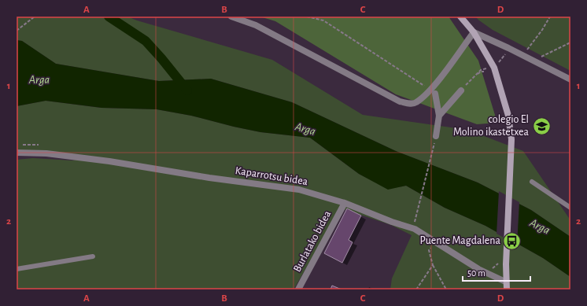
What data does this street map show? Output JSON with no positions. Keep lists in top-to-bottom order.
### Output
{
  "streets": {
    "street": ["Kaparrotsu bidea", "Burlatako bidea"]
  },
  "crossings": [
    ["Kaparrotsu bidea", "Burlatako bidea"]
  ],
  "water": ["Arga"],
  "places": {
    "school or university": ["colegio El Molino ikastetxea"],
    "bus stop": ["Puente Magdalena"]
  },
  "scale_bar": "50 m",
  "grid": {
    "columns": [
      "A",
      "B",
      "C",
      "D"
    ],
    "rows": ["1", "2"]
  }
}
